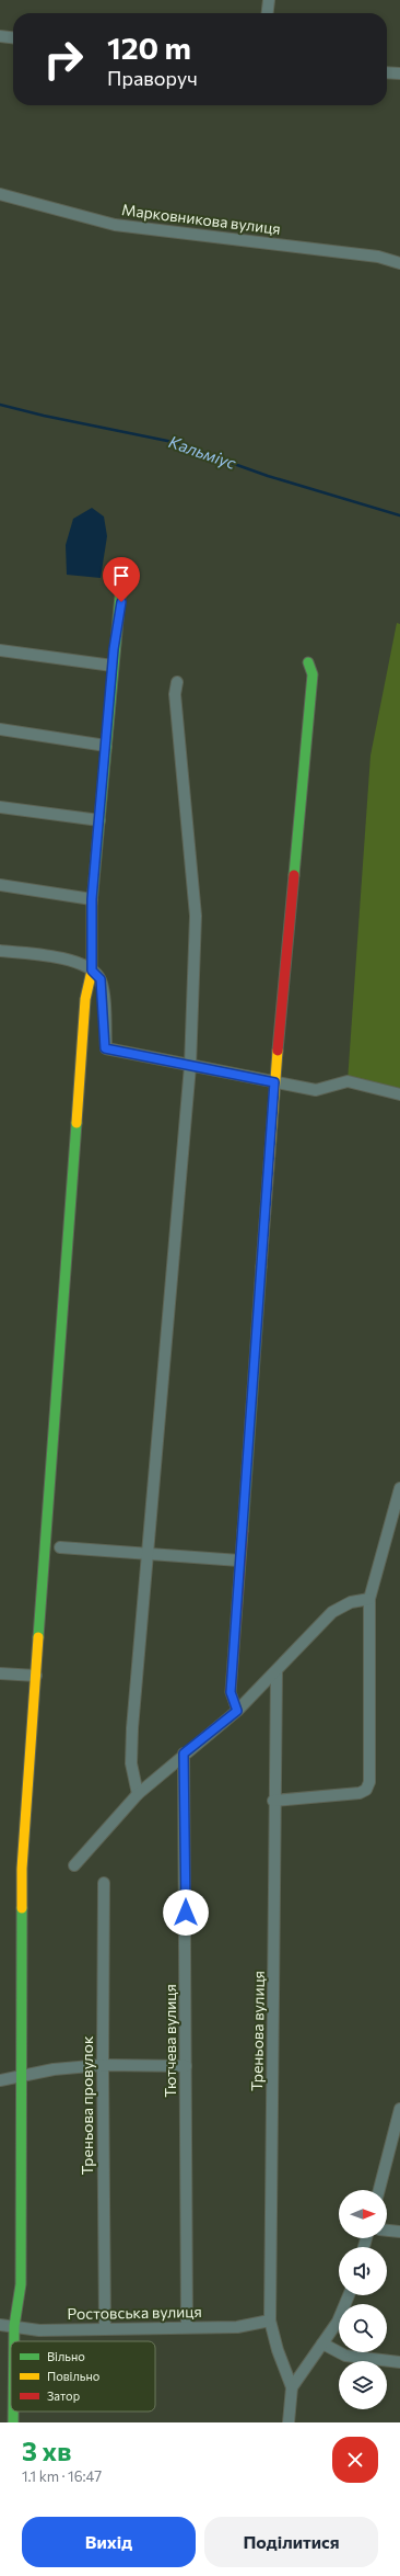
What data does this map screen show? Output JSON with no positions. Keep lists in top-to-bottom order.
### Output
{
  "streets": {
    "street": [
      "Марковникова вулиця",
      "Треньова вулиця",
      "Тютчева вулиця",
      "Треньова провулок",
      "Ростовська вулиця"
    ]
  },
  "crossings": [
    ["Треньова вулиця", "Ростовська вулиця"],
    ["Тютчева вулиця", "Ростовська вулиця"],
    ["Треньова провулок", "Ростовська вулиця"]
  ],
  "water": ["Кальміус"],
  "legend": ["Вільно", "Повільно", "Затор"],
  "north": "right",
  "page": {
    "turn": ["120 m", "Праворуч"],
    "heading": ["3 хв", "1.1 km · 16:47"],
    "buttons": ["Вихід", "Поділитися"]
  }
}
